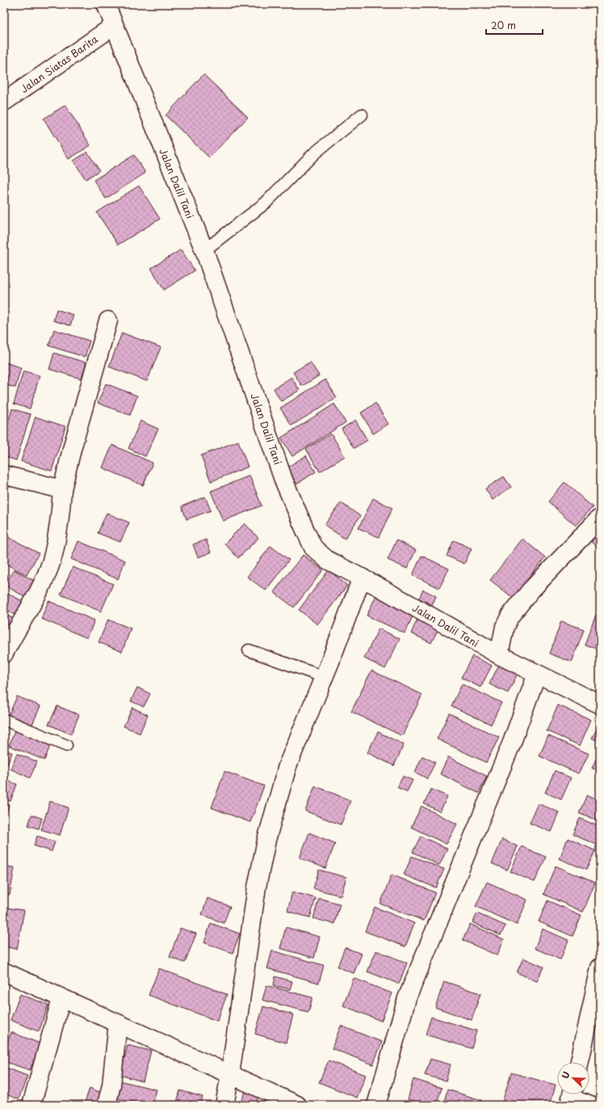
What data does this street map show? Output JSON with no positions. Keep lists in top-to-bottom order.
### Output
{
  "streets": {
    "street": ["Jalan Siatas Barita", "Jalan Dalil Tani"]
  },
  "crossings": [
    ["Jalan Siatas Barita", "Jalan Dalil Tani"]
  ],
  "scale_bar": "20 m",
  "north": "top left"
}
